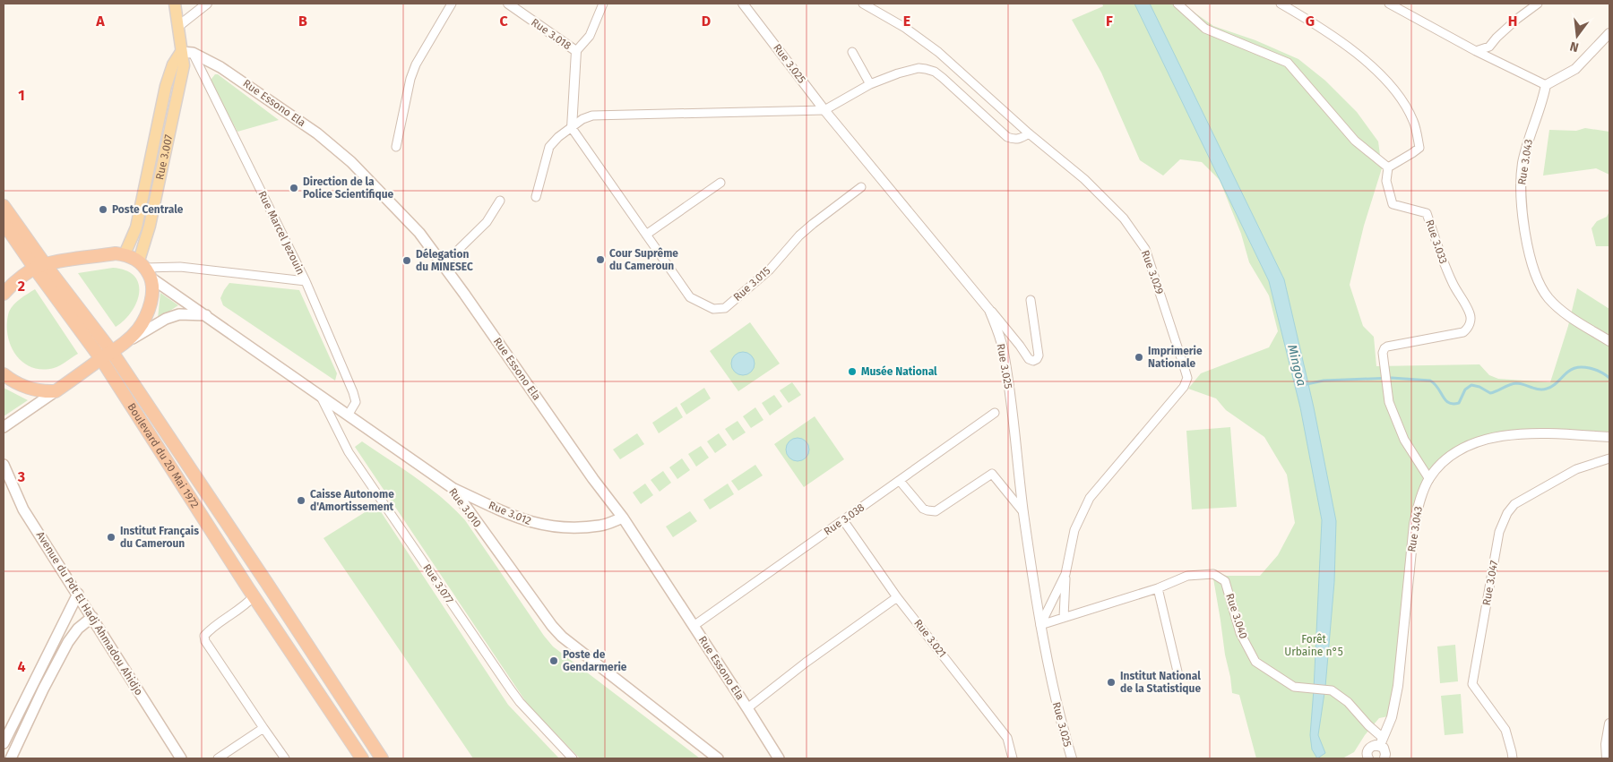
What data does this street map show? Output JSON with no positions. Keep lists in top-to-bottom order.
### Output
{
  "streets": {
    "highway": ["Boulevard du 20 Mai 1972"],
    "main road": [
      "Rue Essono Ela",
      "Rue 3.007",
      "Rue 3.010",
      "Rue 3.012",
      "Avenue du Pdt El Hadj Ahmadou Ahidjo"
    ],
    "street": [
      "Rue 3.018",
      "Rue 3.025",
      "Rue 3.043",
      "Rue Marcel Jezouin",
      "Rue 3.033",
      "Rue 3.029",
      "Rue 3.015",
      "Rue 3.038",
      "Rue 3.047",
      "Rue 3.077",
      "Rue 3.040",
      "Rue 3.021"
    ]
  },
  "crossings": [
    ["Rue 3.018", "Rue 3.015"],
    ["Rue 3.025", "Rue 3.029"],
    ["Rue 3.025", "Rue 3.040"],
    ["Rue Essono Ela", "Rue 3.007"],
    ["Rue Essono Ela", "Rue Marcel Jezouin"],
    ["Rue Essono Ela", "Rue 3.012"],
    ["Rue Essono Ela", "Rue 3.038"],
    ["Rue 3.007", "Rue Marcel Jezouin"],
    ["Rue 3.007", "Rue 3.010"],
    ["Rue 3.043", "Rue 3.033"],
    ["Rue 3.043", "Rue 3.040"],
    ["Rue Marcel Jezouin", "Rue 3.010"],
    ["Rue 3.029", "Rue 3.040"],
    ["Rue 3.010", "Rue 3.012"],
    ["Rue 3.010", "Rue 3.077"],
    ["Rue 3.038", "Rue 3.021"]
  ],
  "water": ["Mingoa"],
  "parks": ["Forêt Urbaine n°5"],
  "places": [
    "Direction de la Police Scientifique",
    "Poste Centrale",
    "Cour Suprême du Cameroun",
    "Délegation du MINESEC",
    "Imprimerie Nationale",
    "Musée National",
    "Caisse Autonome d'Amortissement",
    "Institut Français du Cameroun",
    "Poste de Gendarmerie",
    "Institut National de la Statistique"
  ],
  "north": "bottom",
  "grid": {
    "columns": [
      "A",
      "B",
      "C",
      "D",
      "E",
      "F",
      "G",
      "H"
    ],
    "rows": [
      "1",
      "2",
      "3",
      "4"
    ]
  }
}
